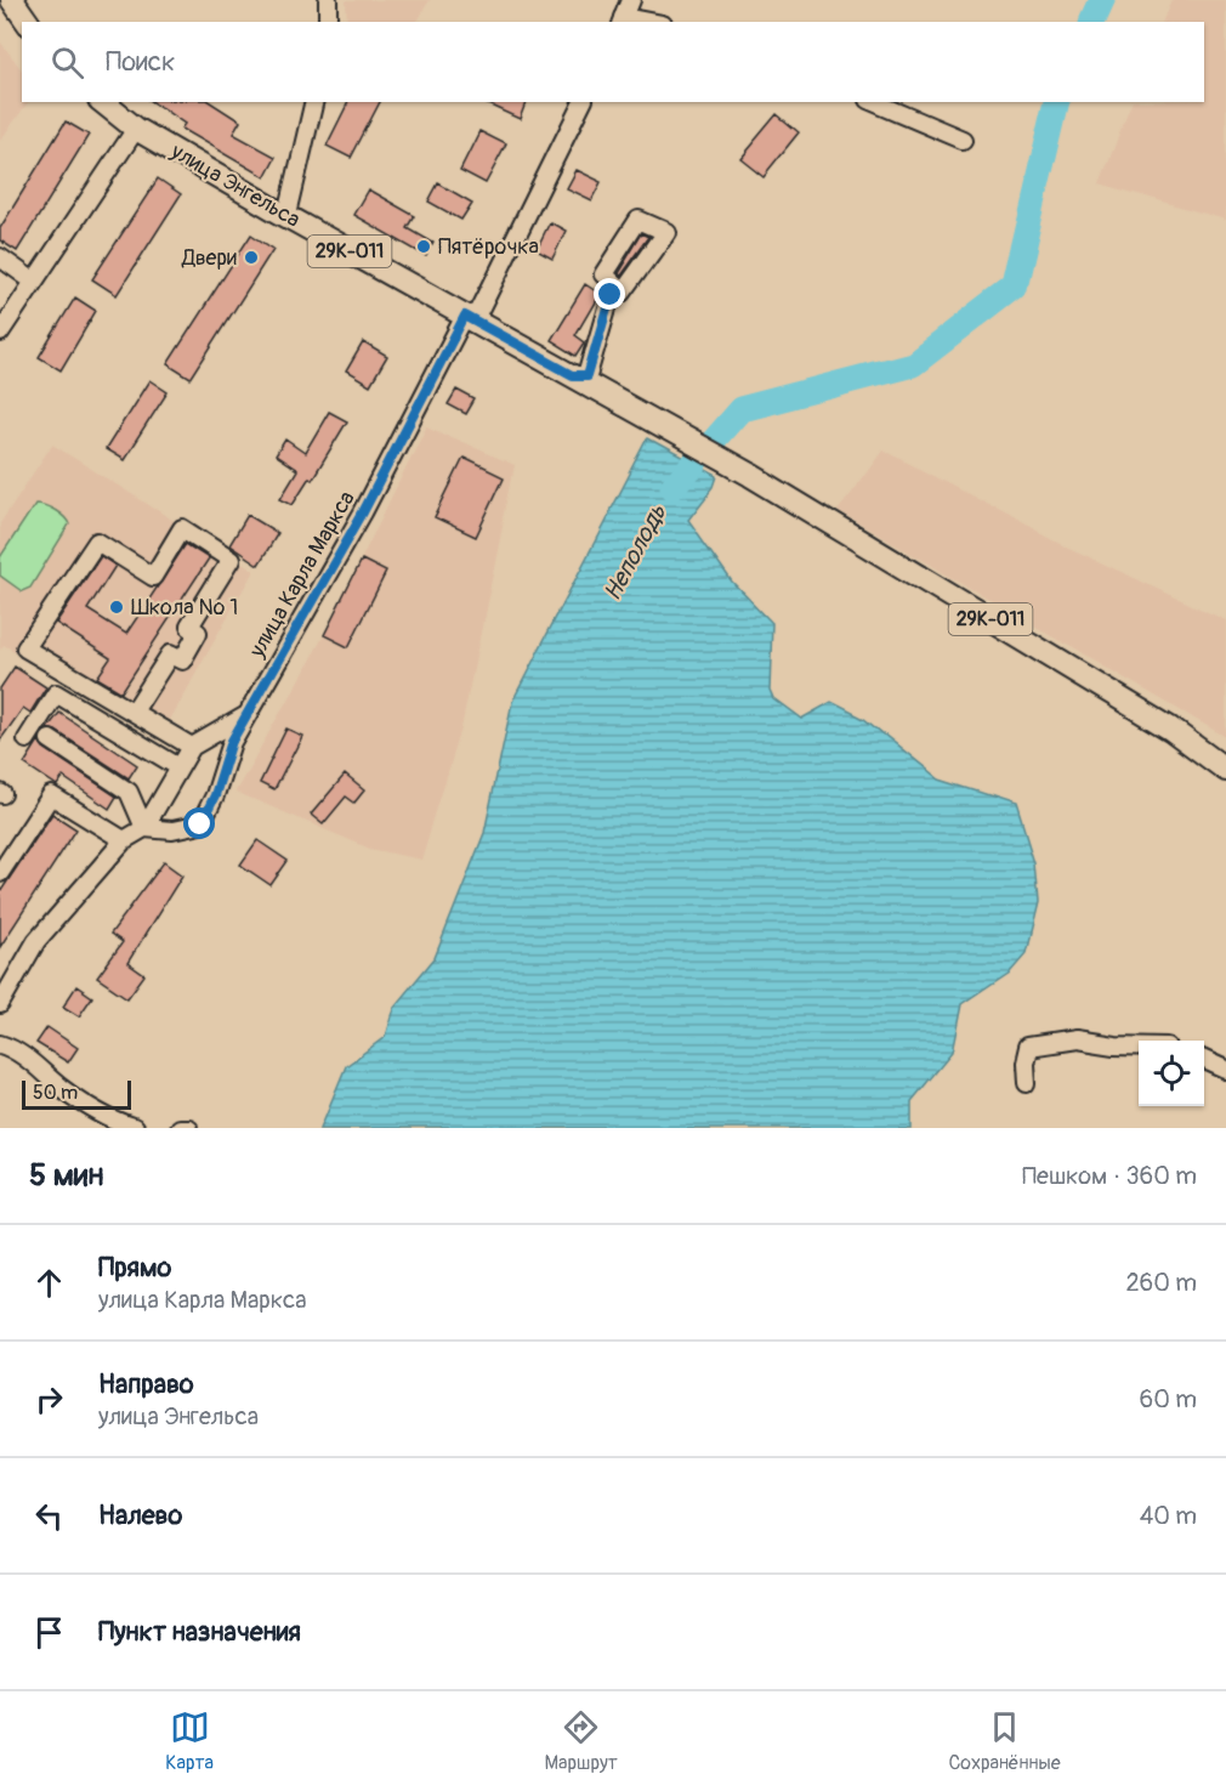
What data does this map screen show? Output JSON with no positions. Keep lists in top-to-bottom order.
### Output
{
  "streets": {
    "main road": ["улица Энгельса", "29К-011"],
    "street": ["улица Карла Маркса"]
  },
  "crossings": [
    ["улица Энгельса", "улица Карла Маркса"]
  ],
  "water": ["Неполодь"],
  "places": ["Пятёрочка", "Двери", "Школа № 1"],
  "scale_bar": "50 m",
  "page": {
    "search": "Поиск",
    "scale": "50 m",
    "heading": ["5 мин", "Пешком · 360 m"],
    "list": [
      ["Прямо", "улица Карла Маркса", "260 m"],
      ["Направо", "улица Энгельса", "60 m"],
      ["Налево", "40 m"],
      "Пункт назначения"
    ],
    "nav": ["Карта", "Маршрут", "Сохранённые"]
  }
}
